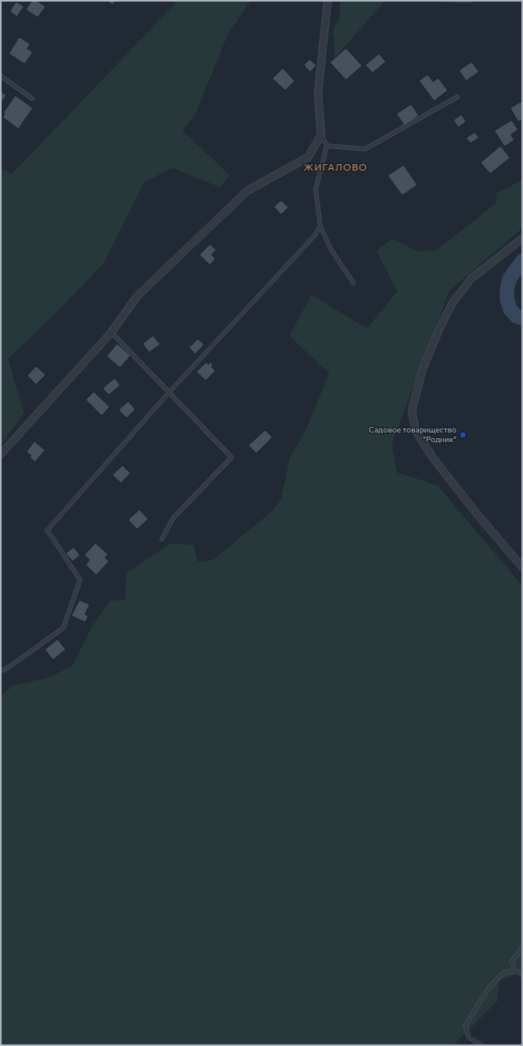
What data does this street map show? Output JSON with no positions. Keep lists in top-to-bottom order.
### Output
{
  "districts": ["ЖИГАЛОВО"],
  "places": ["Садовое товарищество \"Родник\""]
}
